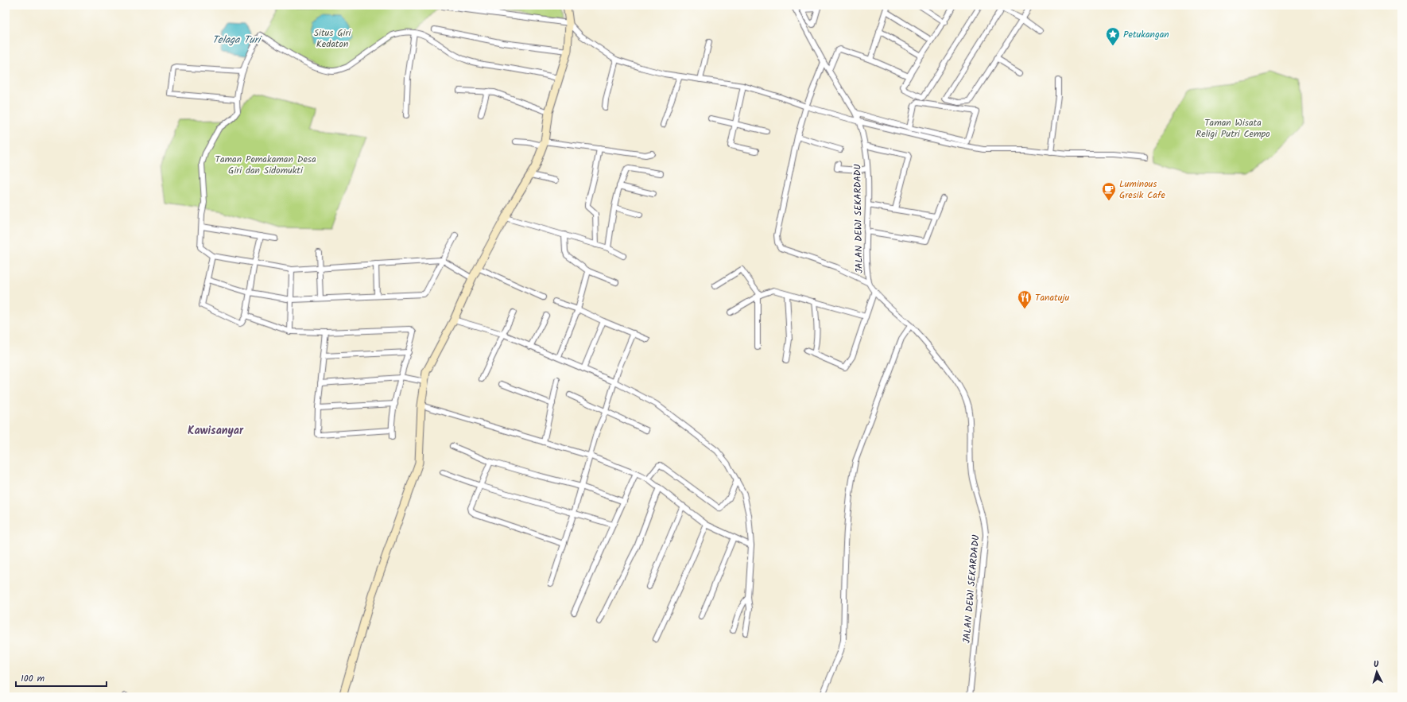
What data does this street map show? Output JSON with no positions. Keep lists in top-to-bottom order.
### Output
{
  "streets": {
    "street": ["JALAN DEWI SEKARDADU"]
  },
  "districts": ["Kawisanyar"],
  "water": ["Telaga Turi"],
  "parks": ["Situs Giri Kedaton", "Taman Wisata Religi Putri Cempo", "Taman Pemakaman Desa Giri dan Sidomukti"],
  "places": {
    "place": ["Petukangan"],
    "cafe": ["Luminous Gresik Cafe"],
    "restaurant": ["Tanatuju"]
  },
  "scale_bar": "100 m",
  "north": "top"
}
